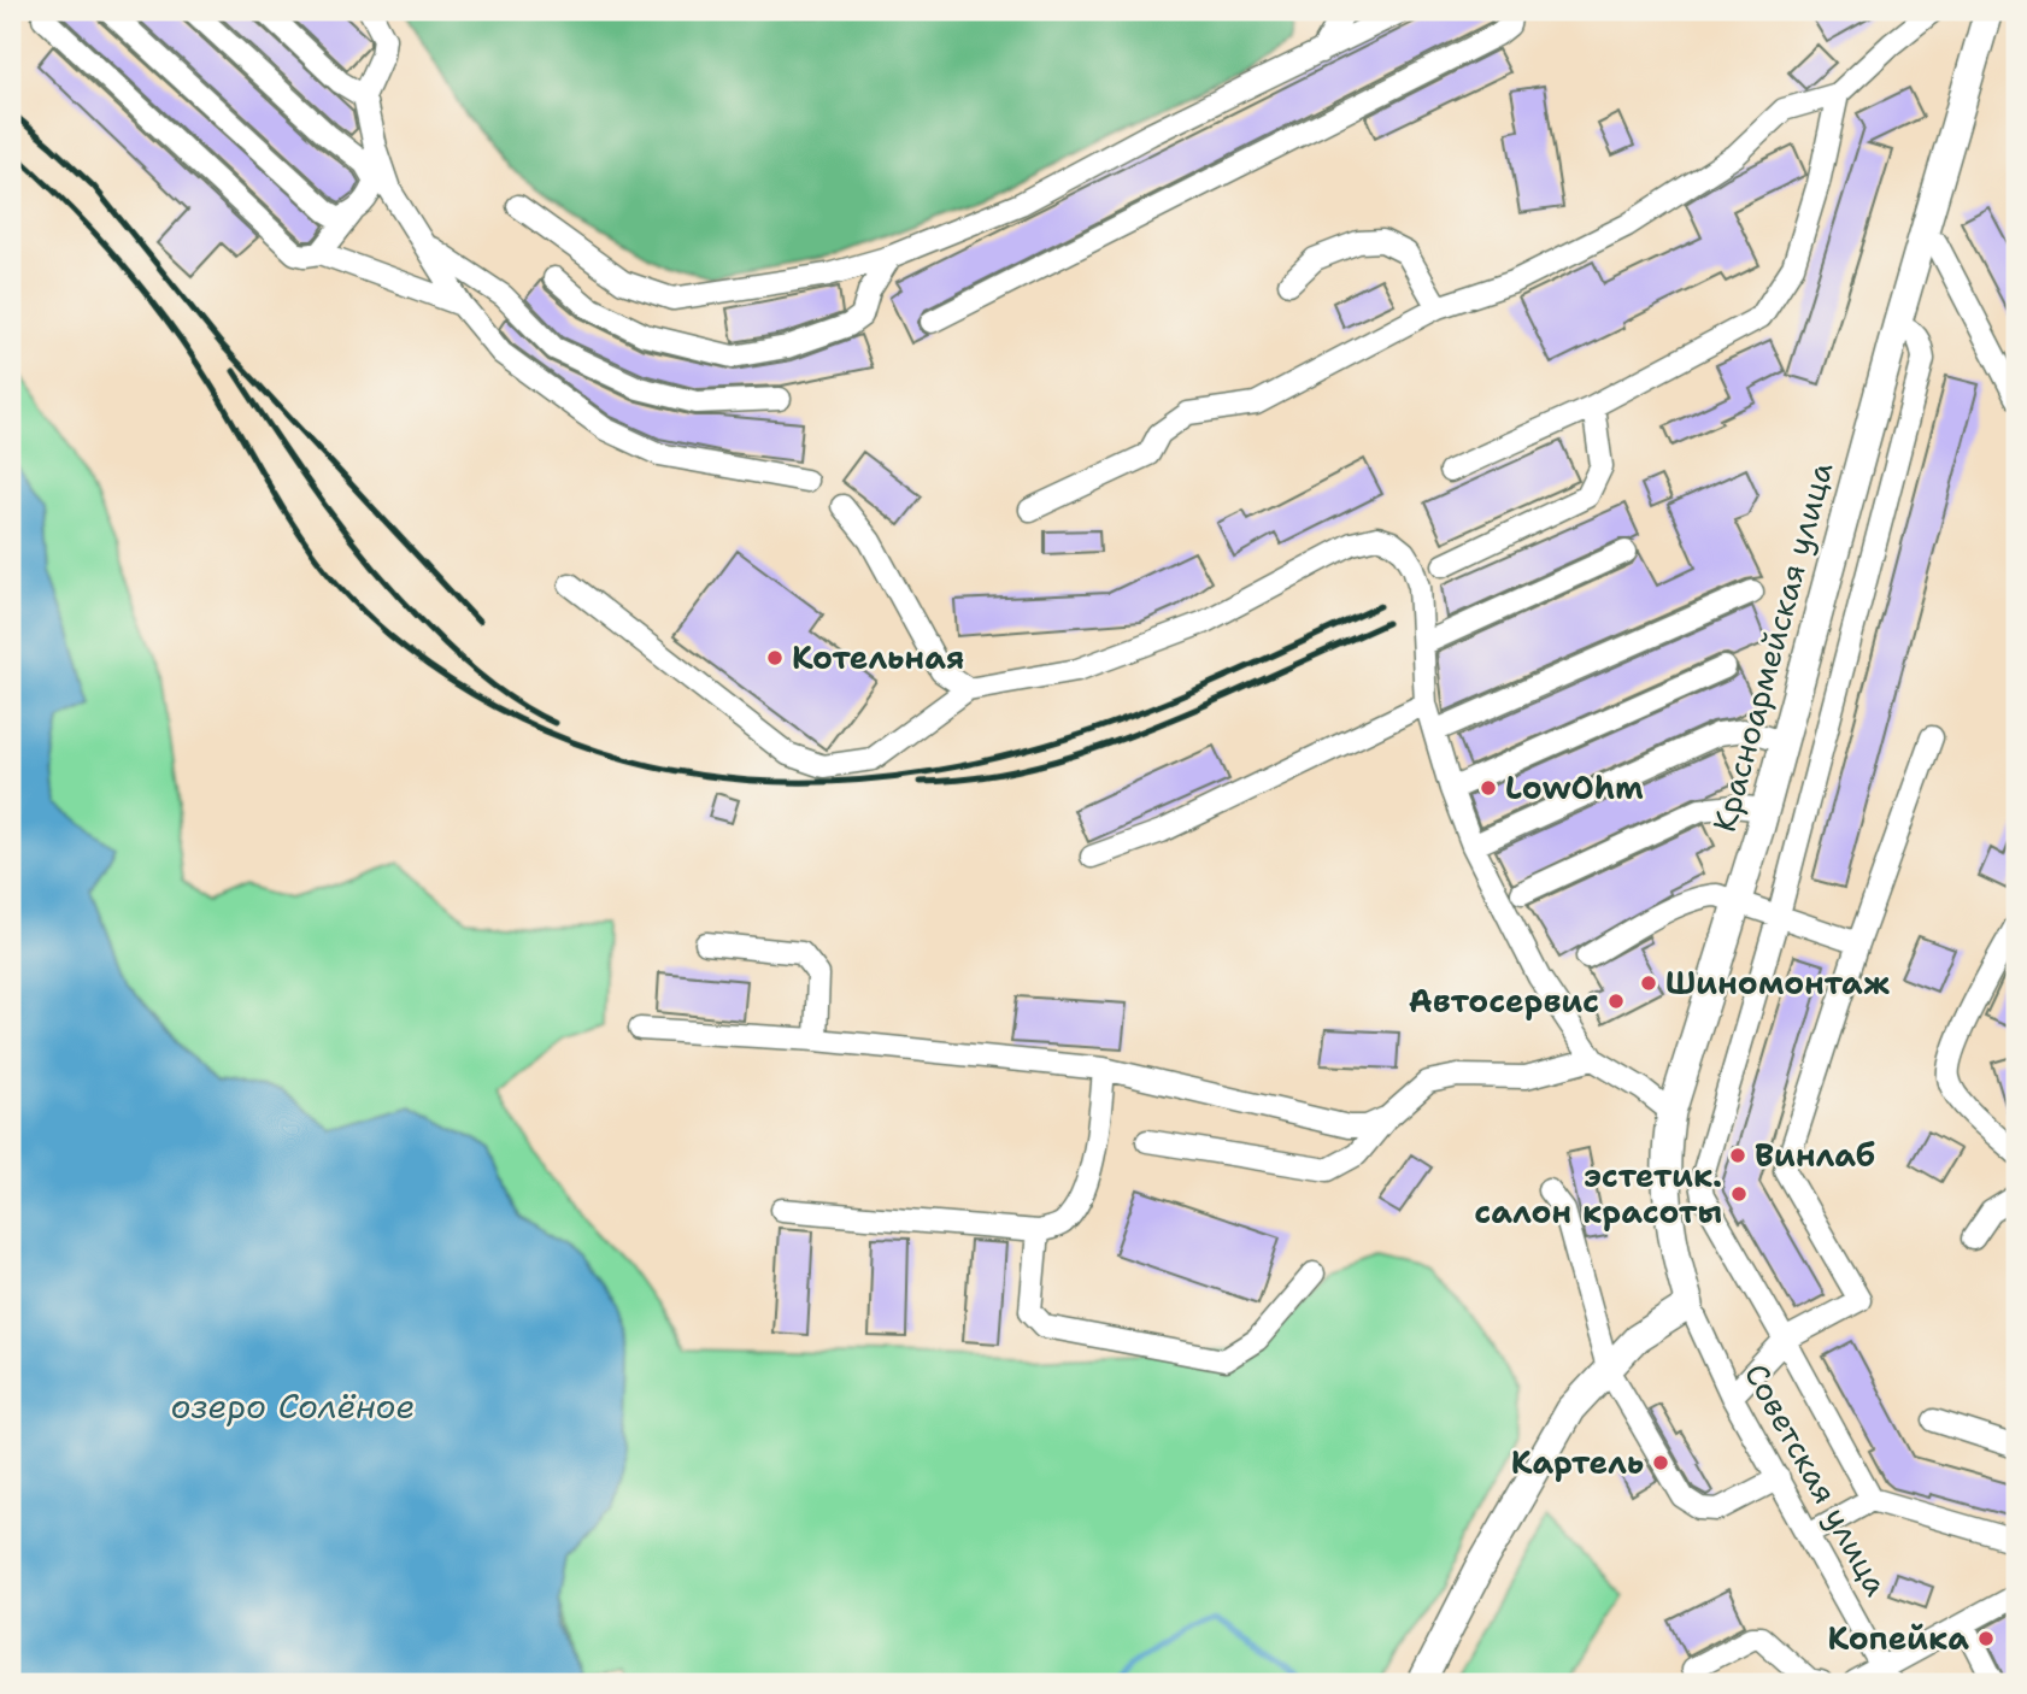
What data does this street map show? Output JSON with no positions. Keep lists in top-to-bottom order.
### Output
{
  "streets": {
    "main road": ["Красноармейская улица"],
    "street": ["Советская улица"]
  },
  "crossings": [
    ["Красноармейская улица", "Советская улица"]
  ],
  "water": ["озеро Солёное"],
  "places": [
    "Котельная",
    "LowOhm",
    "Шиномонтаж",
    "Автосервис",
    "Винлаб",
    "эстетик. салон красоты",
    "Картель",
    "Копейка"
  ]
}
